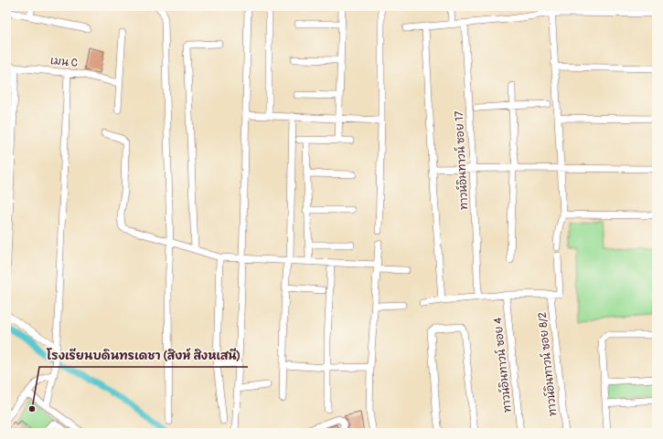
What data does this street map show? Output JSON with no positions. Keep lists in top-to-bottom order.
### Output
{
  "streets": {
    "street": [
      "เมน C",
      "ทาวน์อินทาวน์ ซอย 17",
      "ทาวน์อินทาวน์ ซอย 8/2",
      "ทาวน์อินทาวน์ ซอย 4"
    ]
  },
  "places": ["โรงเรียนบดินทรเดชา (สิงห์ สิงหเสนี)"]
}
